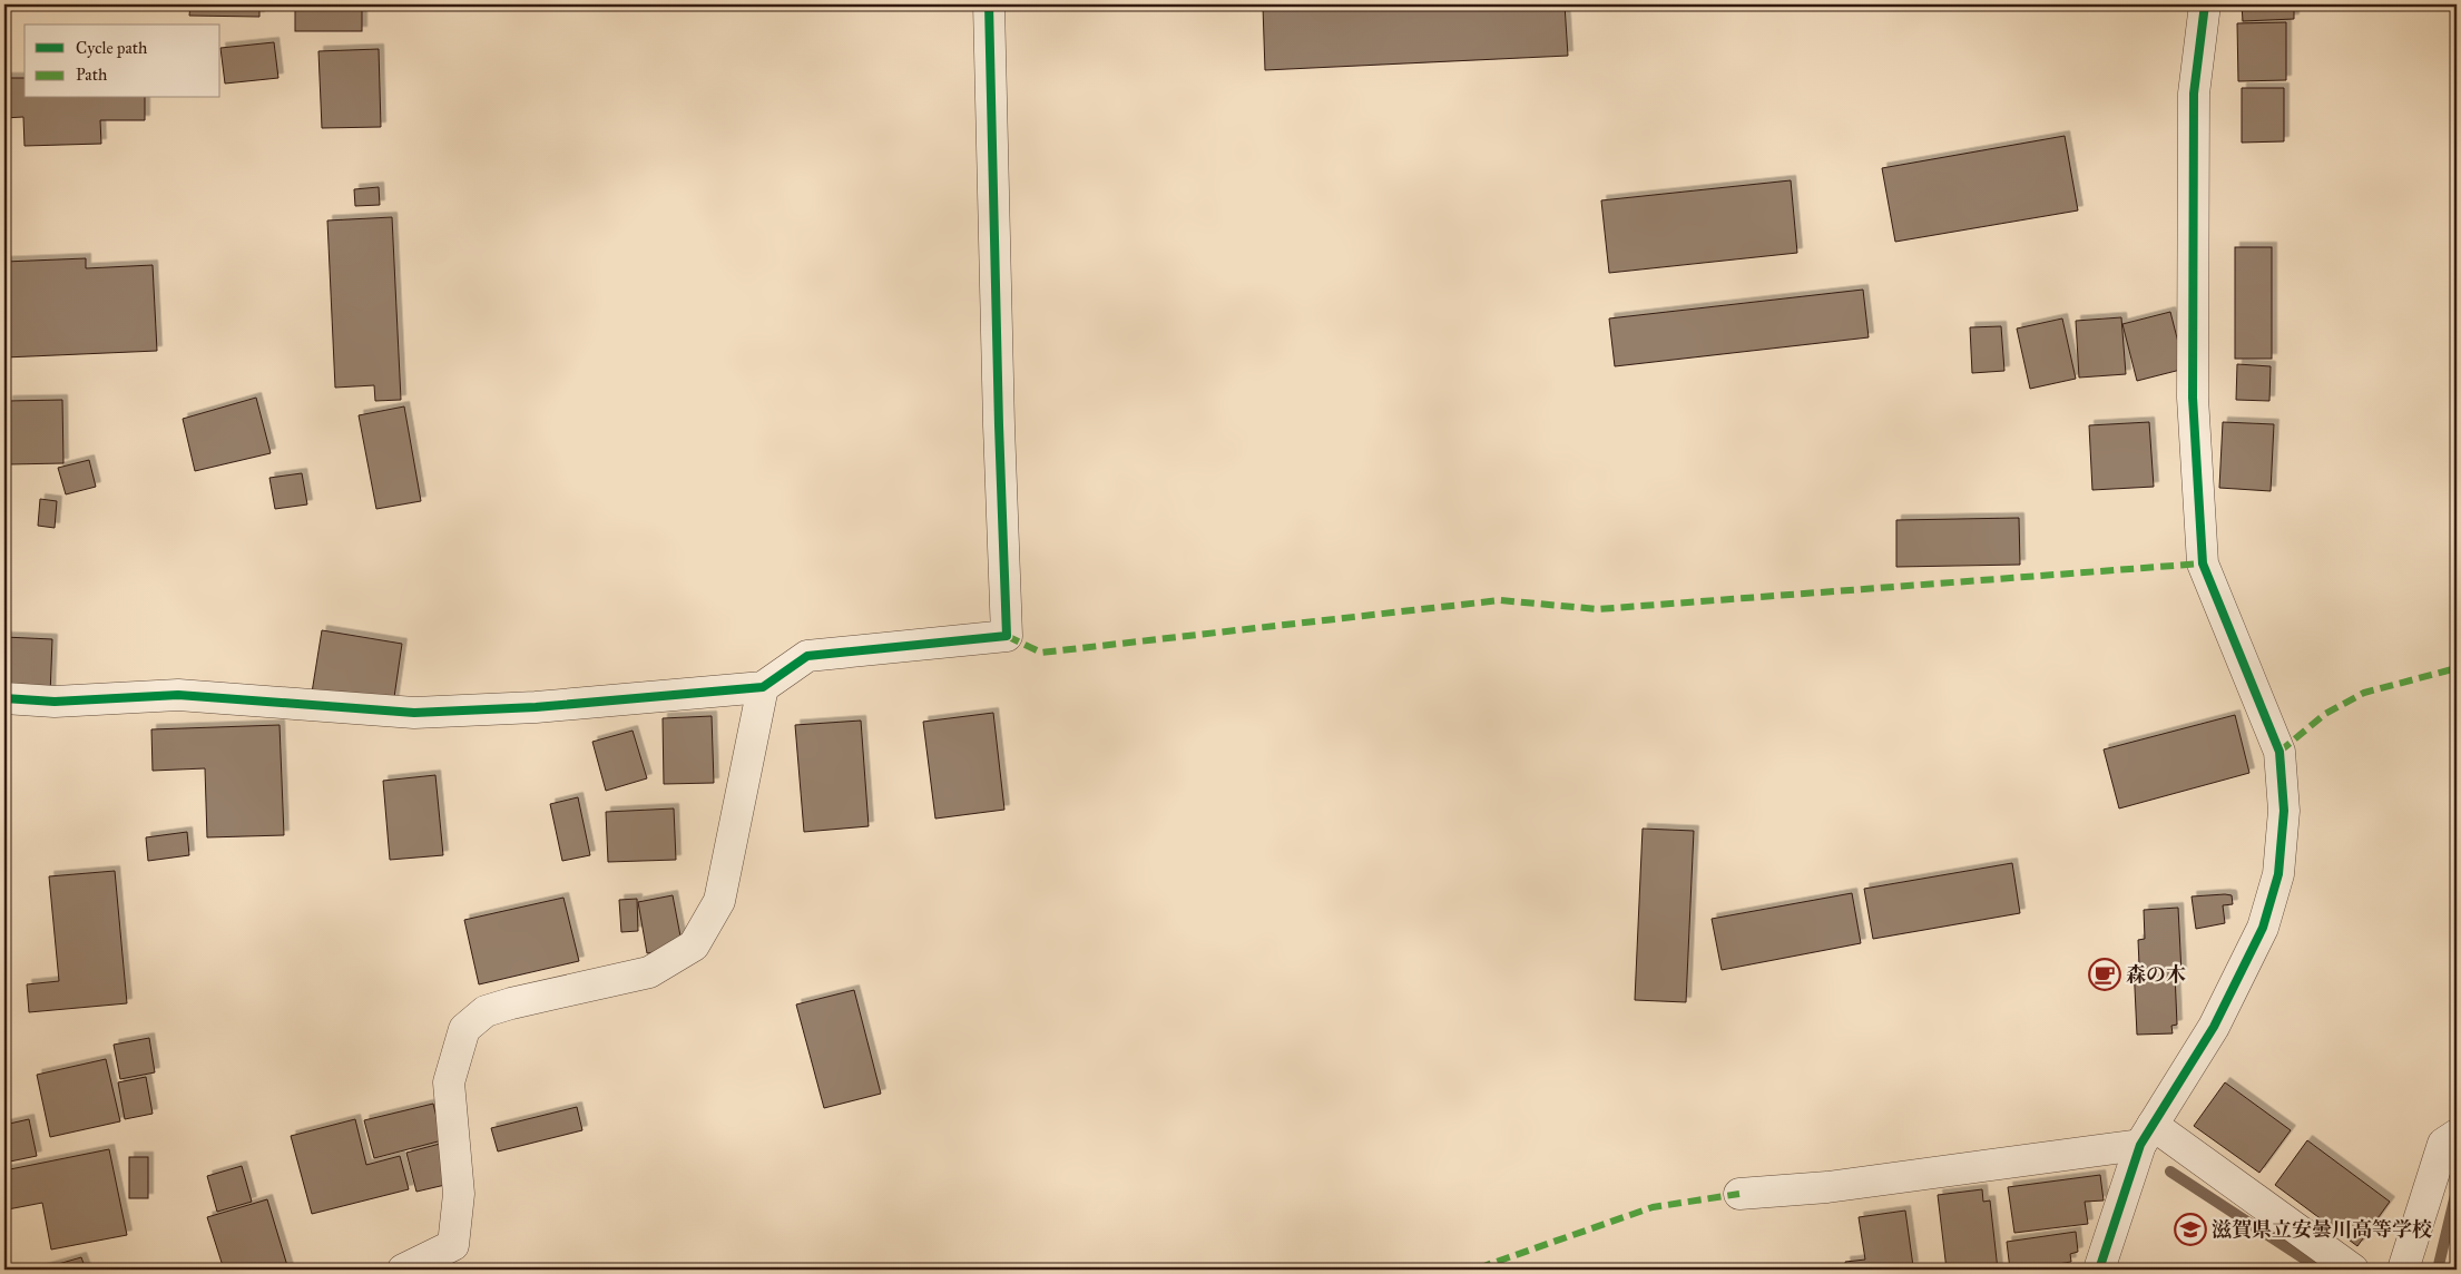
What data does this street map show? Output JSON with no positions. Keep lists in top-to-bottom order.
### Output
{
  "places": {
    "cafe": ["森の木"],
    "school or university": ["滋賀県立安曇川高等学校"]
  },
  "legend": ["Cycle path", "Path"]
}
